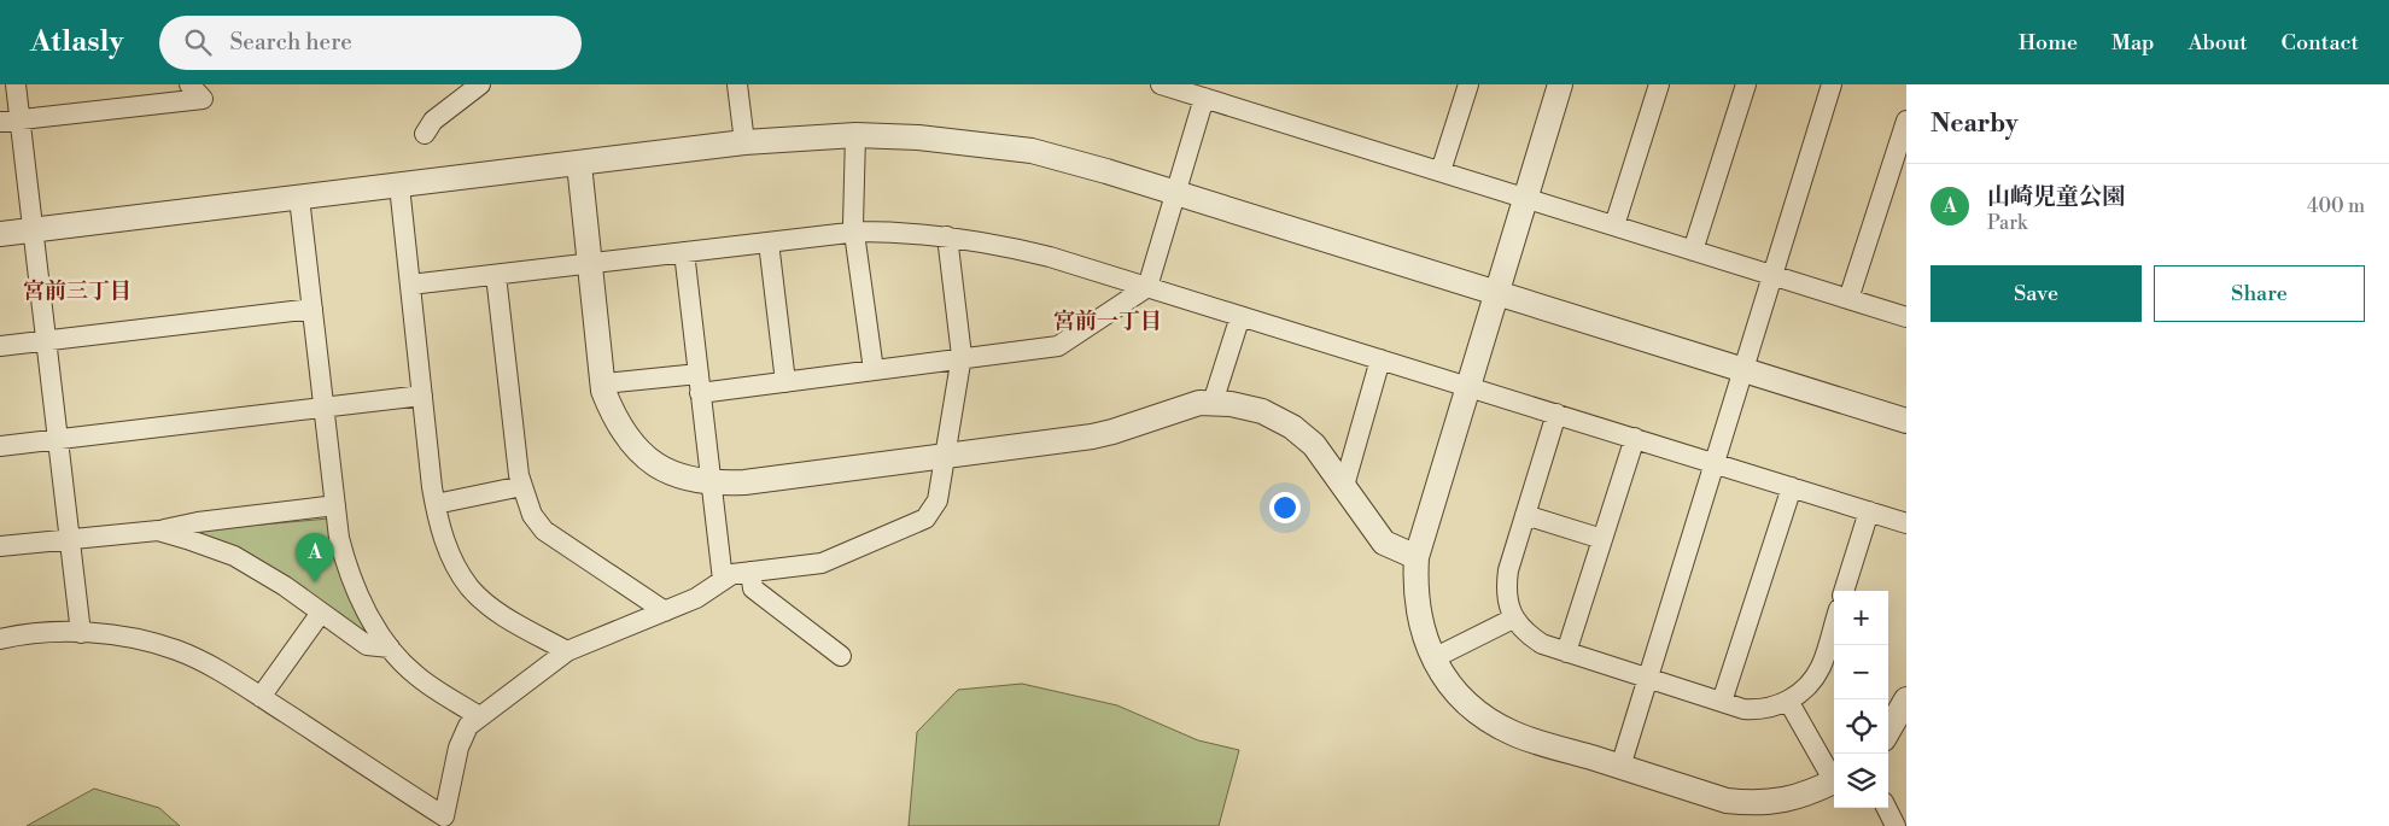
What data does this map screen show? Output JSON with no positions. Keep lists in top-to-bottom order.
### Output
{
  "districts": ["宮前三丁目", "宮前一丁目"],
  "page": {
    "header": "Atlasly",
    "search": "Search here",
    "nav": [
      "Home",
      "Map",
      "About",
      "Contact"
    ],
    "heading": "Nearby",
    "list": [
      {
        "mark": "A",
        "name": "山崎児童公園",
        "note": "Park",
        "value": "400 m"
      }
    ],
    "buttons": ["Save", "Share"],
    "pins": "A",
    "map_buttons": ["+", "−"]
  }
}
